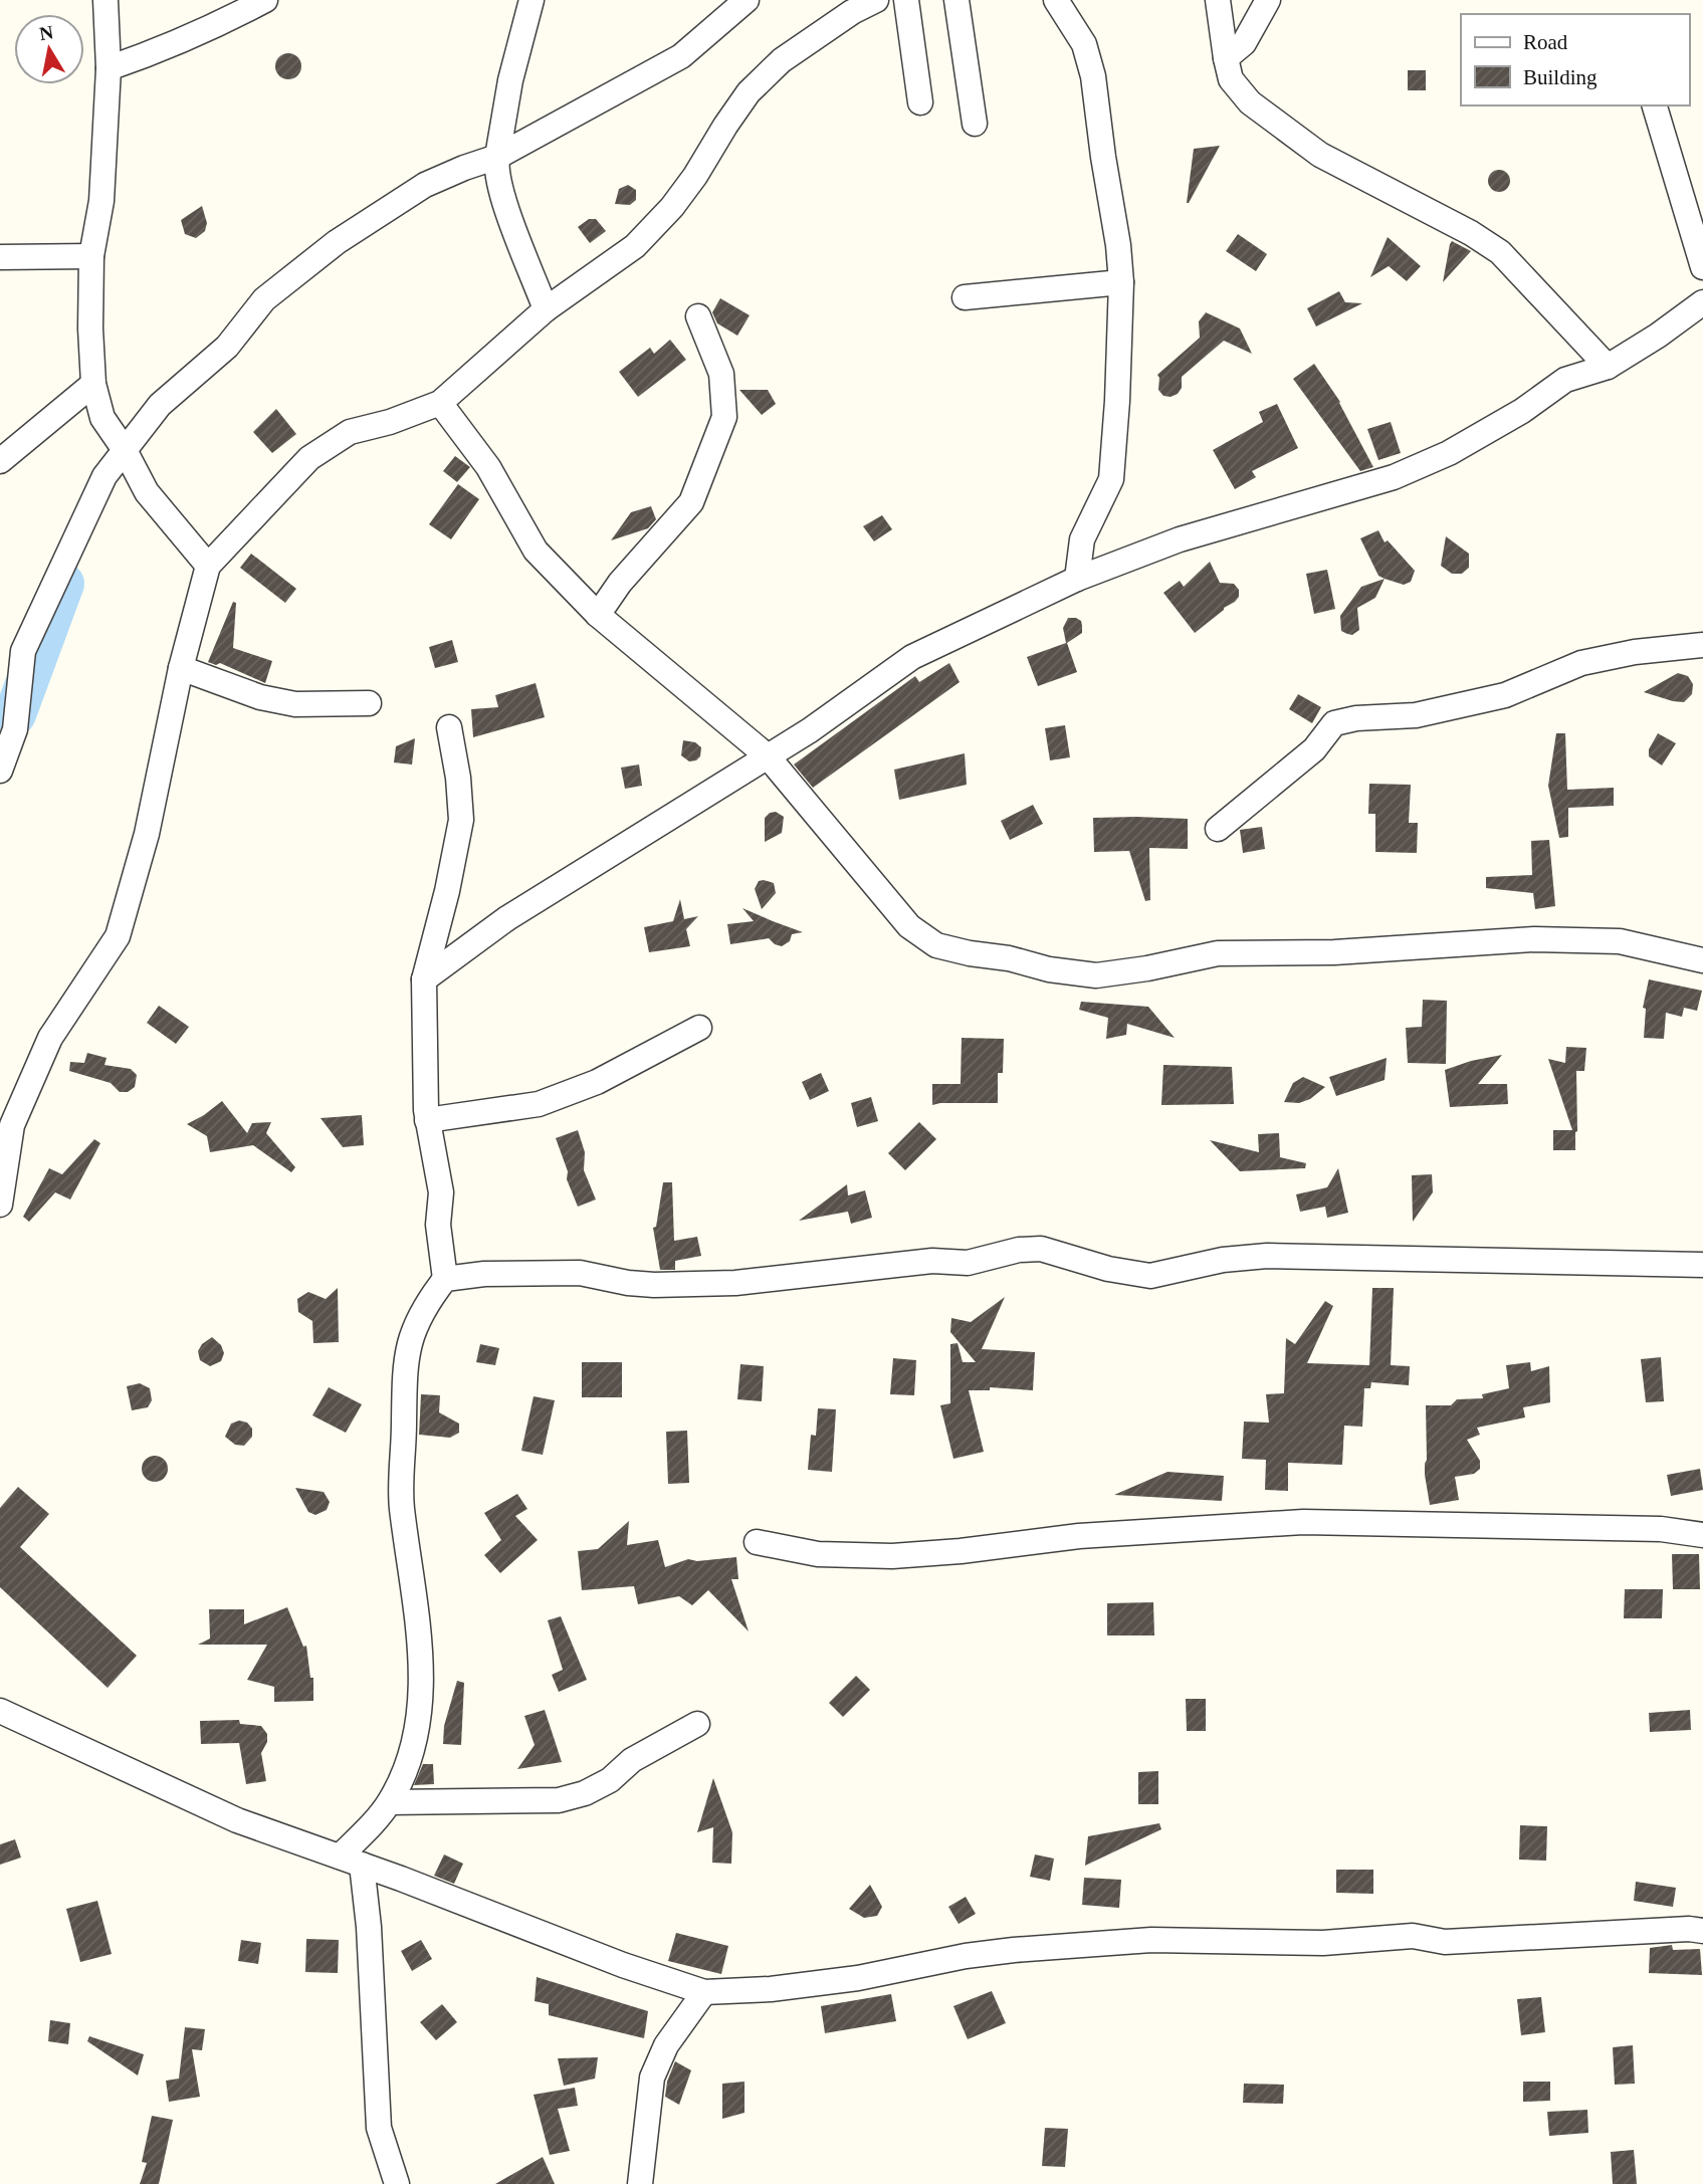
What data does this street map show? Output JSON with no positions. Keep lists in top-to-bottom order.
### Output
{
  "legend": ["Road", "Building"],
  "north": "top"
}
